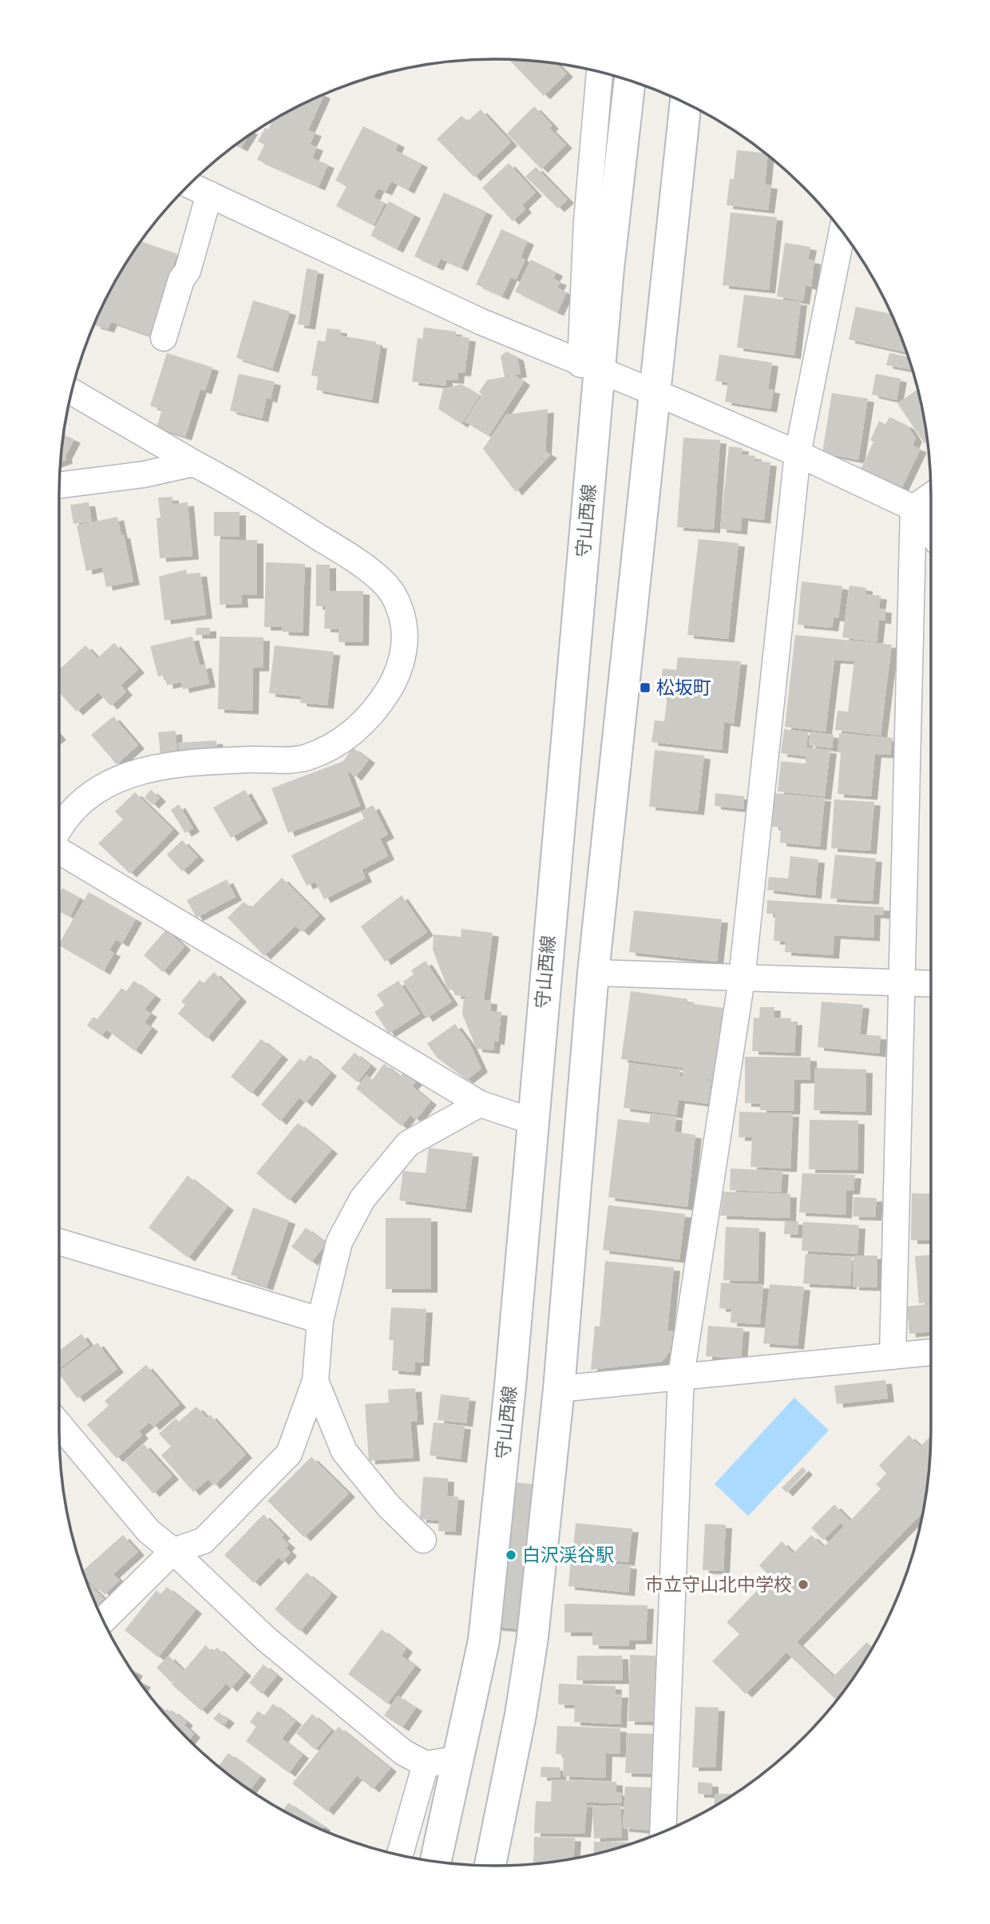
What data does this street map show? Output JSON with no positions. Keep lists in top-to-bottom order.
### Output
{
  "streets": {
    "main road": ["守山西線"]
  },
  "places": {
    "transit": ["松坂町"],
    "other": ["白沢渓谷駅", "市立守山北中学校"]
  }
}
